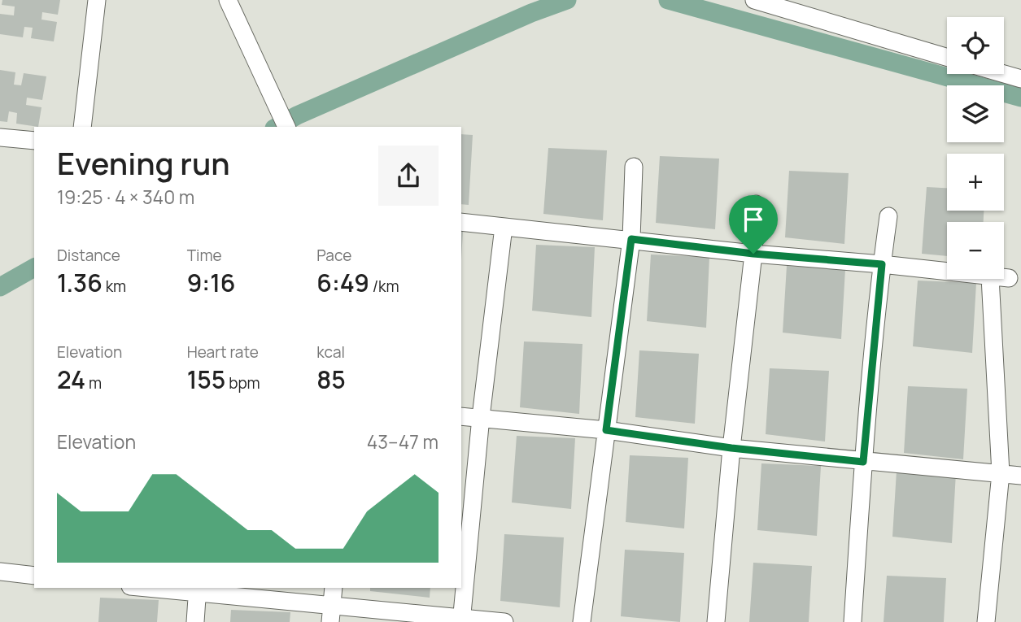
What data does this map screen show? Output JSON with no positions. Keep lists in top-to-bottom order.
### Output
{
  "page": {
    "map_buttons": ["+", "−"],
    "heading": ["Evening run", "19:25 · 4 × 340 m"],
    "stats": [
      ["Distance", "1.36 km"],
      ["Time", "9:16"],
      ["Pace", "6:49 /km"],
      ["Elevation", "24 m"],
      ["Heart rate", "155 bpm"],
      ["kcal", "85"]
    ],
    "chart": ["Elevation", "43–47 m"]
  }
}
